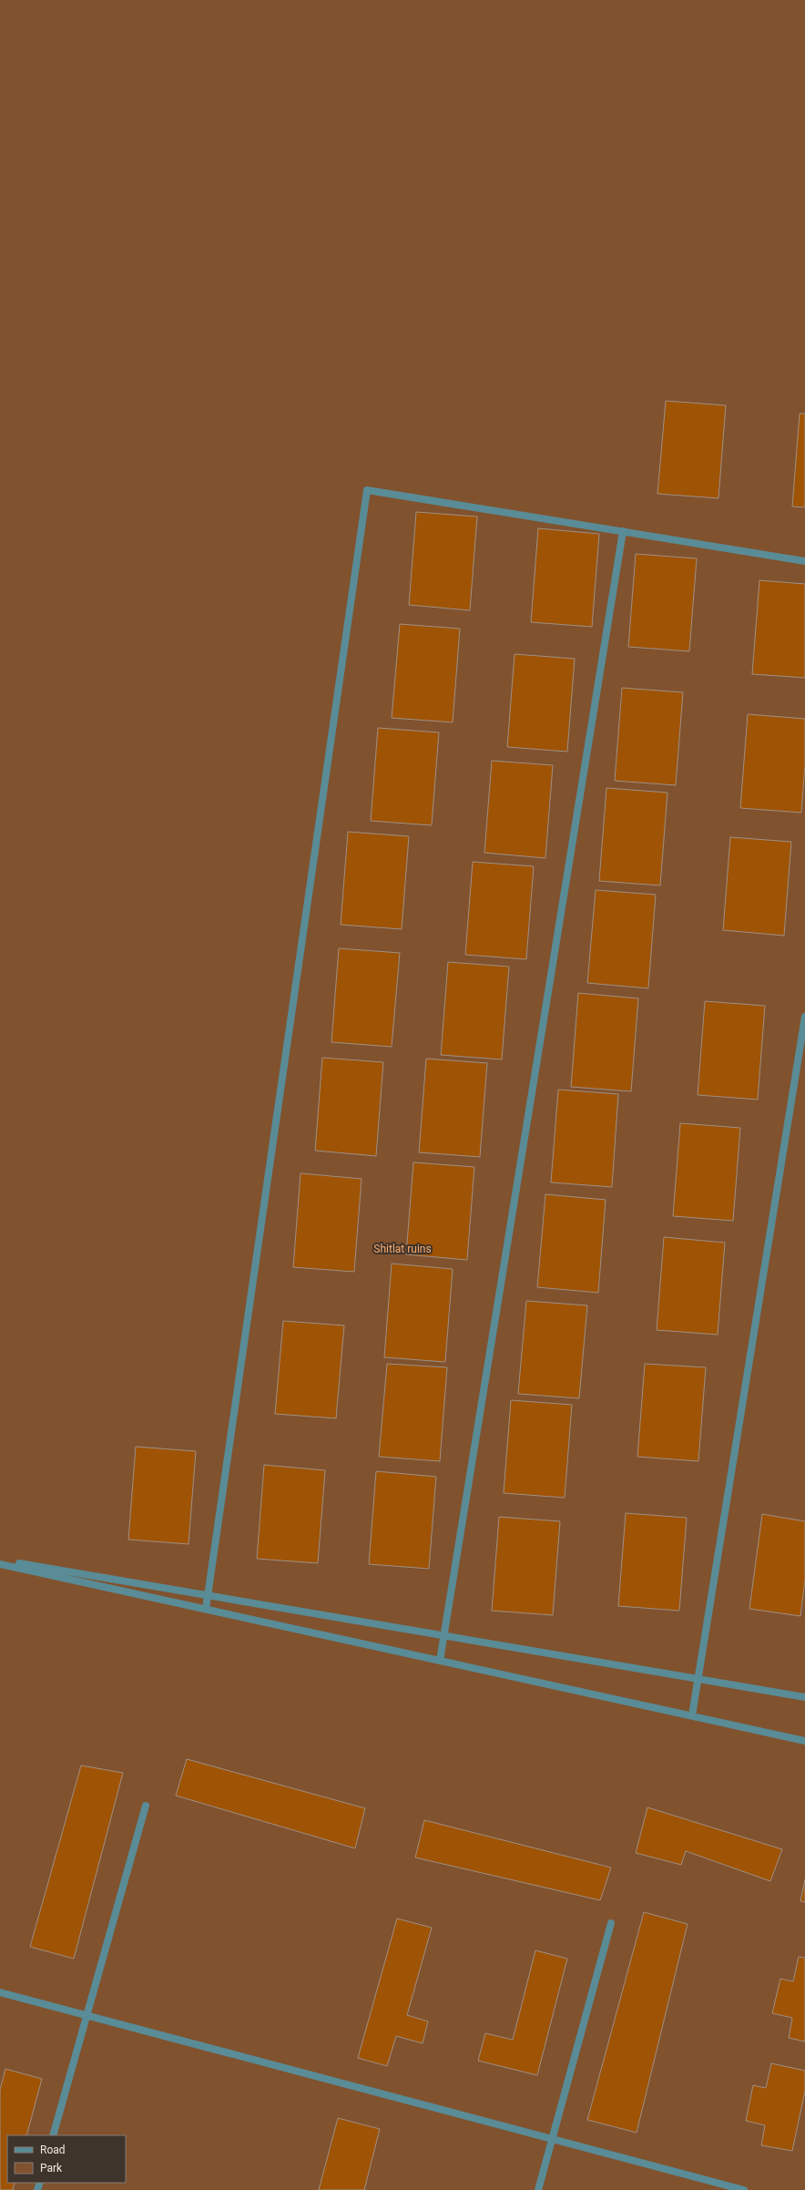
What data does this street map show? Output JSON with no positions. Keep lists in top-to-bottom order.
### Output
{
  "parks": ["Shitlat ruins"],
  "legend": ["Road", "Park"]
}
